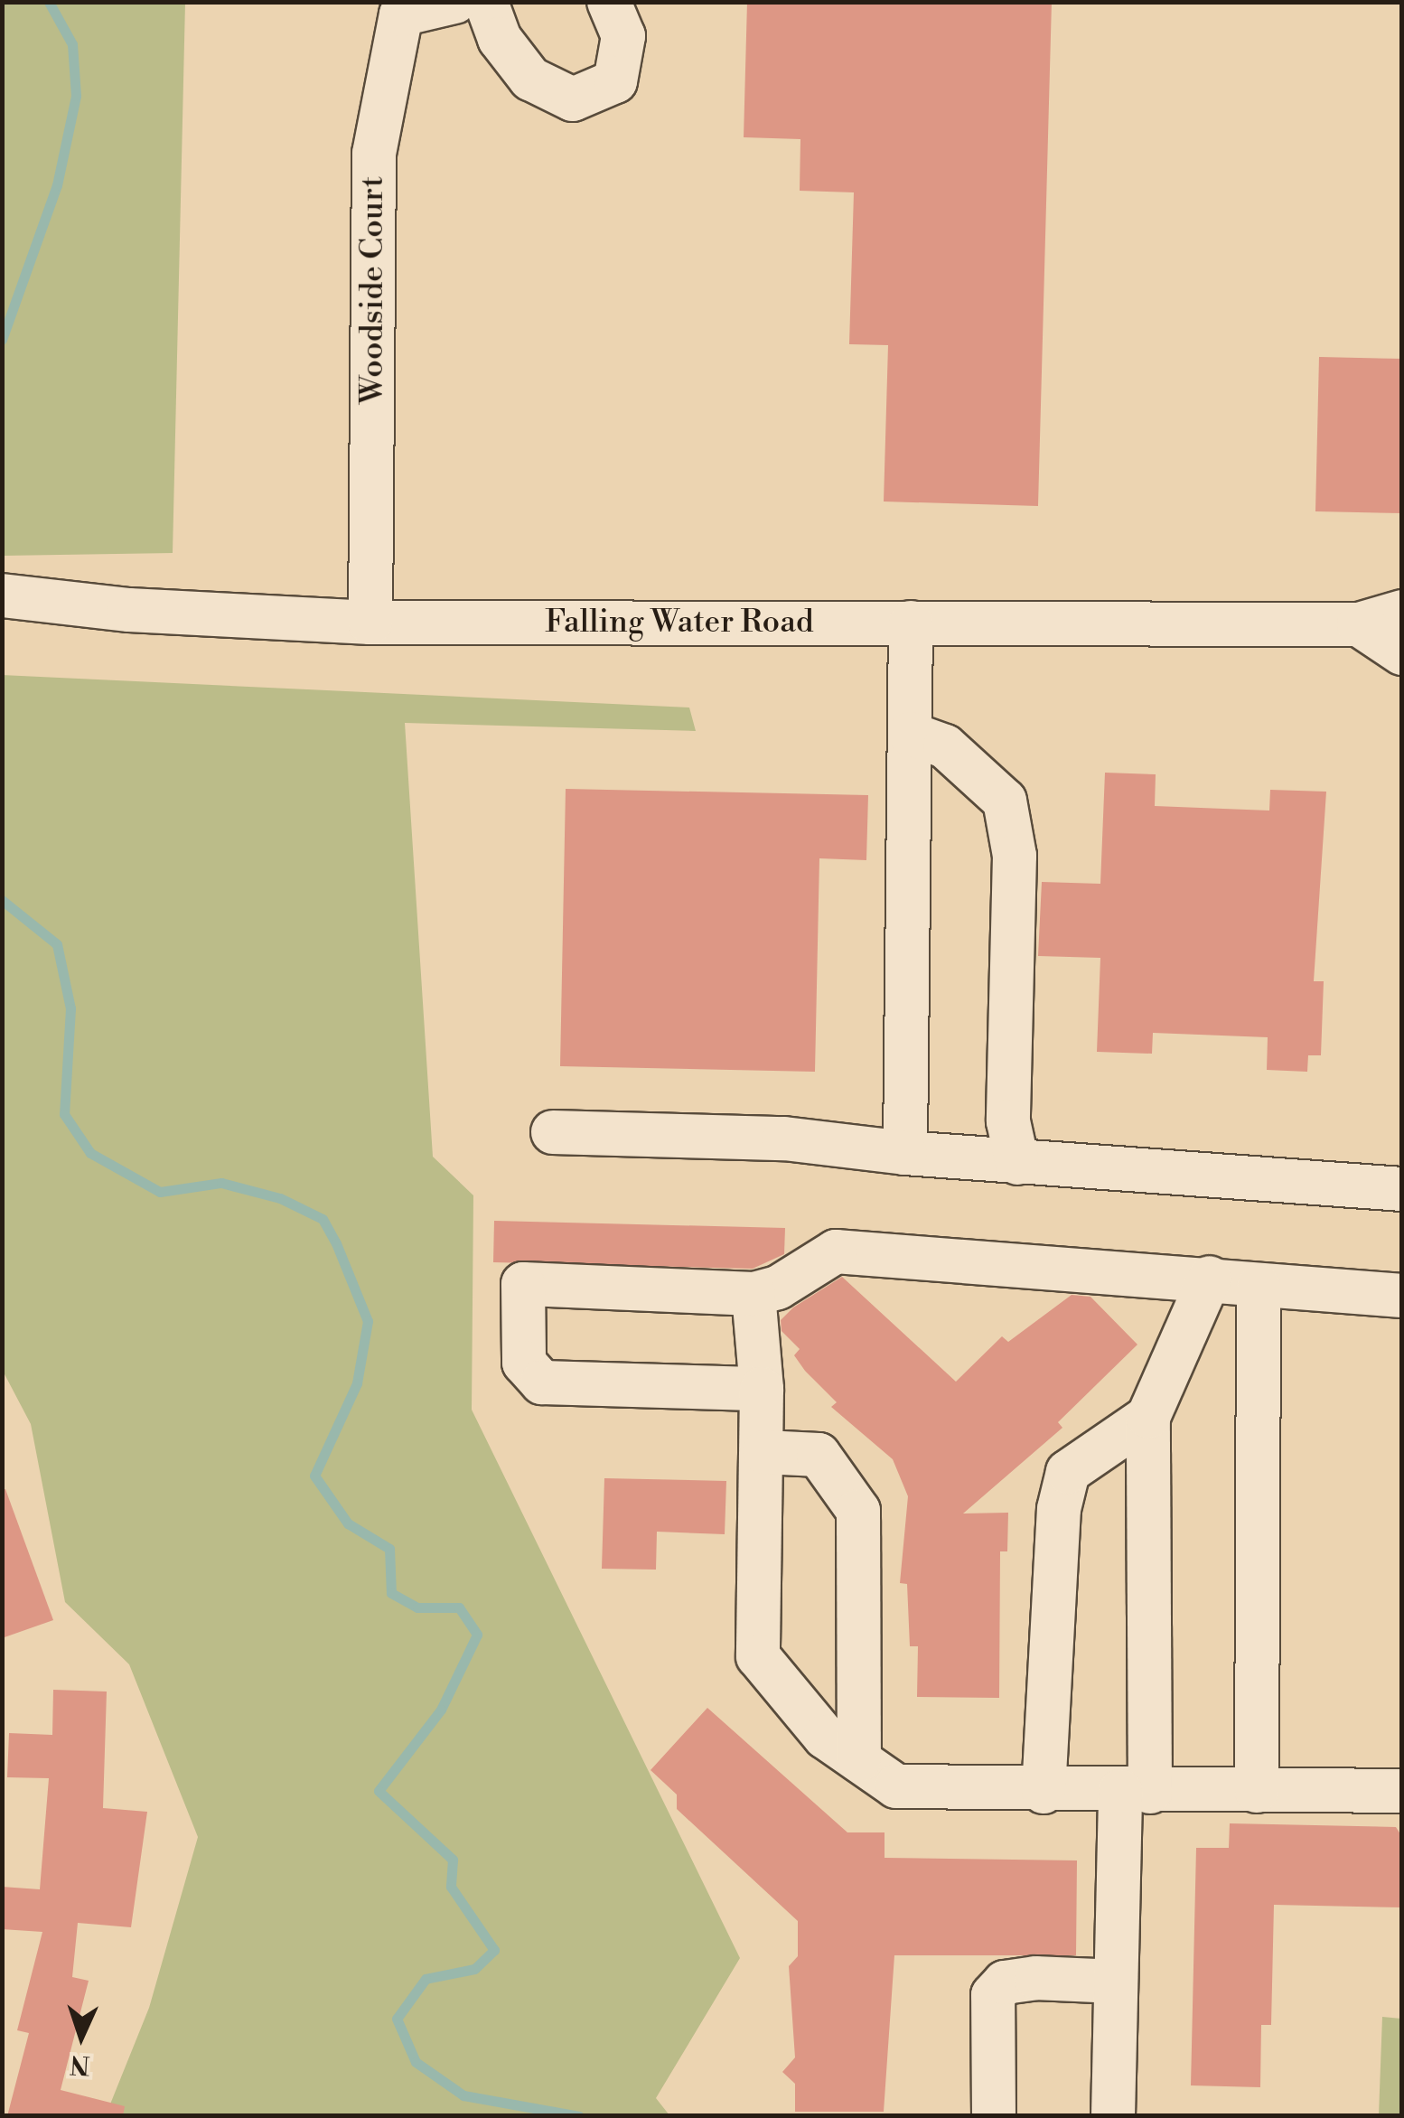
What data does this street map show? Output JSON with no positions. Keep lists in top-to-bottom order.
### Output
{
  "streets": {
    "street": ["Woodside Court", "Falling Water Road"]
  },
  "crossings": [
    ["Woodside Court", "Falling Water Road"]
  ],
  "north": "bottom"
}
